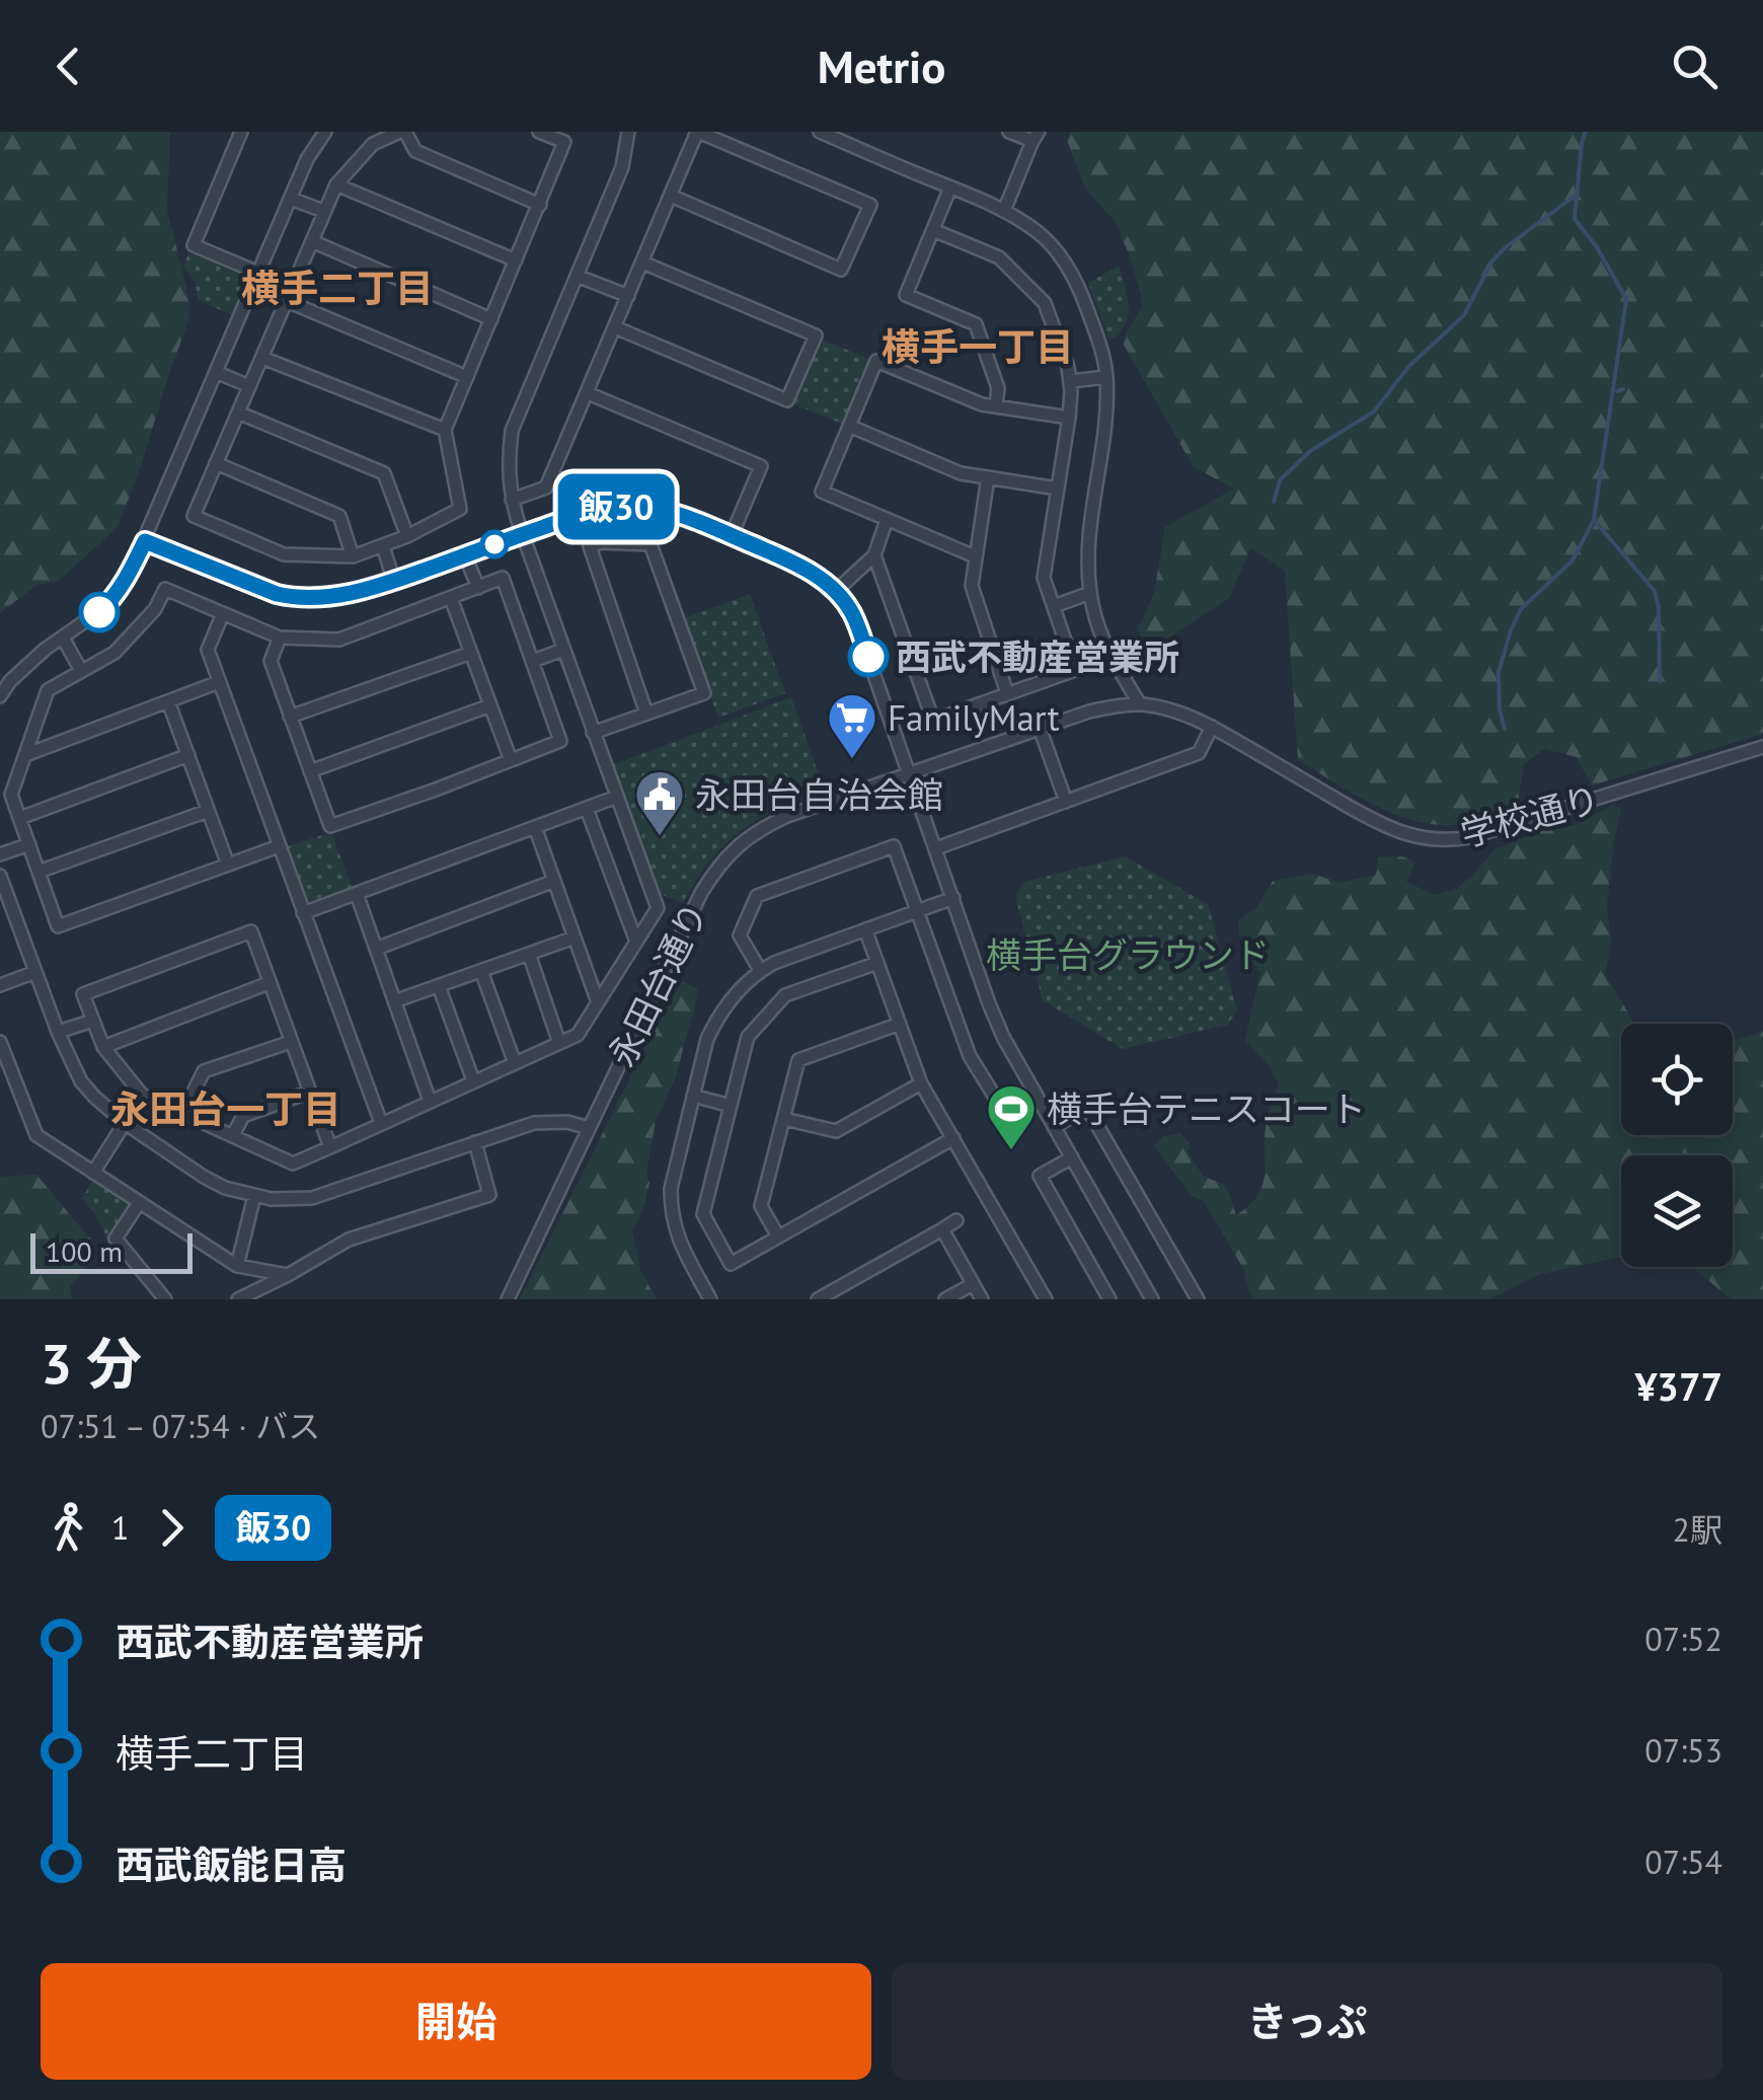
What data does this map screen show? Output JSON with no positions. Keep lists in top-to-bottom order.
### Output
{
  "streets": {
    "street": ["学校通り", "永田台通り"]
  },
  "crossings": [
    ["学校通り", "永田台通り"]
  ],
  "districts": ["横手二丁目", "横手一丁目", "永田台一丁目"],
  "parks": ["横手台グラウンド"],
  "places": {
    "other": ["西武不動産営業所"],
    "supermarket": ["FamilyMart"],
    "public building": ["永田台自治会館"],
    "sports": ["横手台テニスコート"]
  },
  "lines": ["bus line 飯30"],
  "scale_bar": "100 m",
  "page": {
    "header": "Metrio",
    "on_map": "飯30",
    "scale": "100 m",
    "heading": ["3 分", "07:51 – 07:54 · バス", "¥377"],
    "legs": ["1", "飯30", "2駅"],
    "list": [
      {
        "name": "西武不動産営業所",
        "value": "07:52"
      },
      {
        "name": "横手二丁目",
        "value": "07:53"
      },
      {
        "name": "西武飯能日高",
        "value": "07:54"
      }
    ],
    "buttons": ["開始", "きっぷ"]
  }
}
